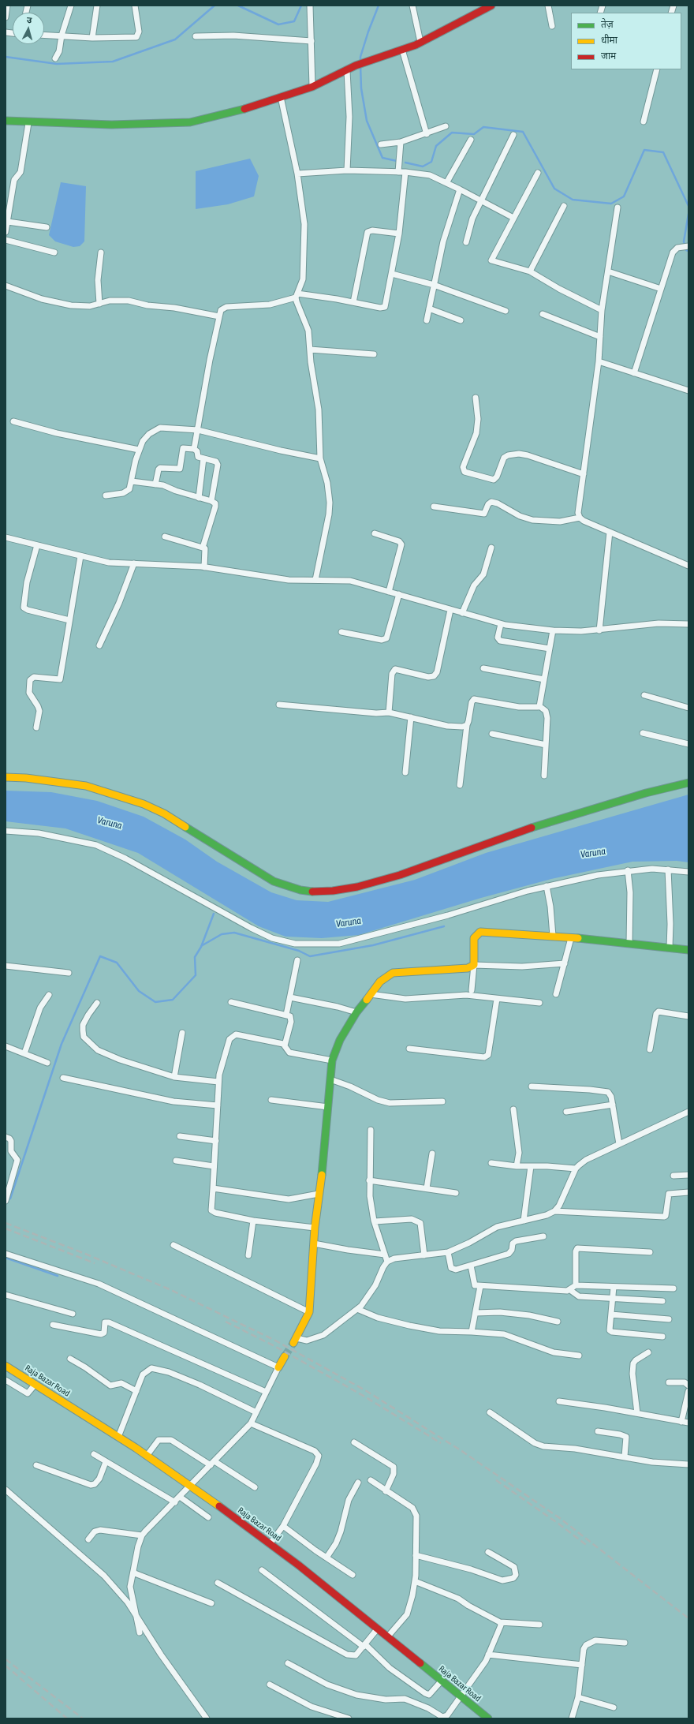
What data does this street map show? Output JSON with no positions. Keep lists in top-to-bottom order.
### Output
{
  "streets": {
    "street": ["Raja Bazar Road"]
  },
  "water": ["Varuna"],
  "legend": ["तेज़", "धीमा", "जाम"],
  "north": "top"
}
